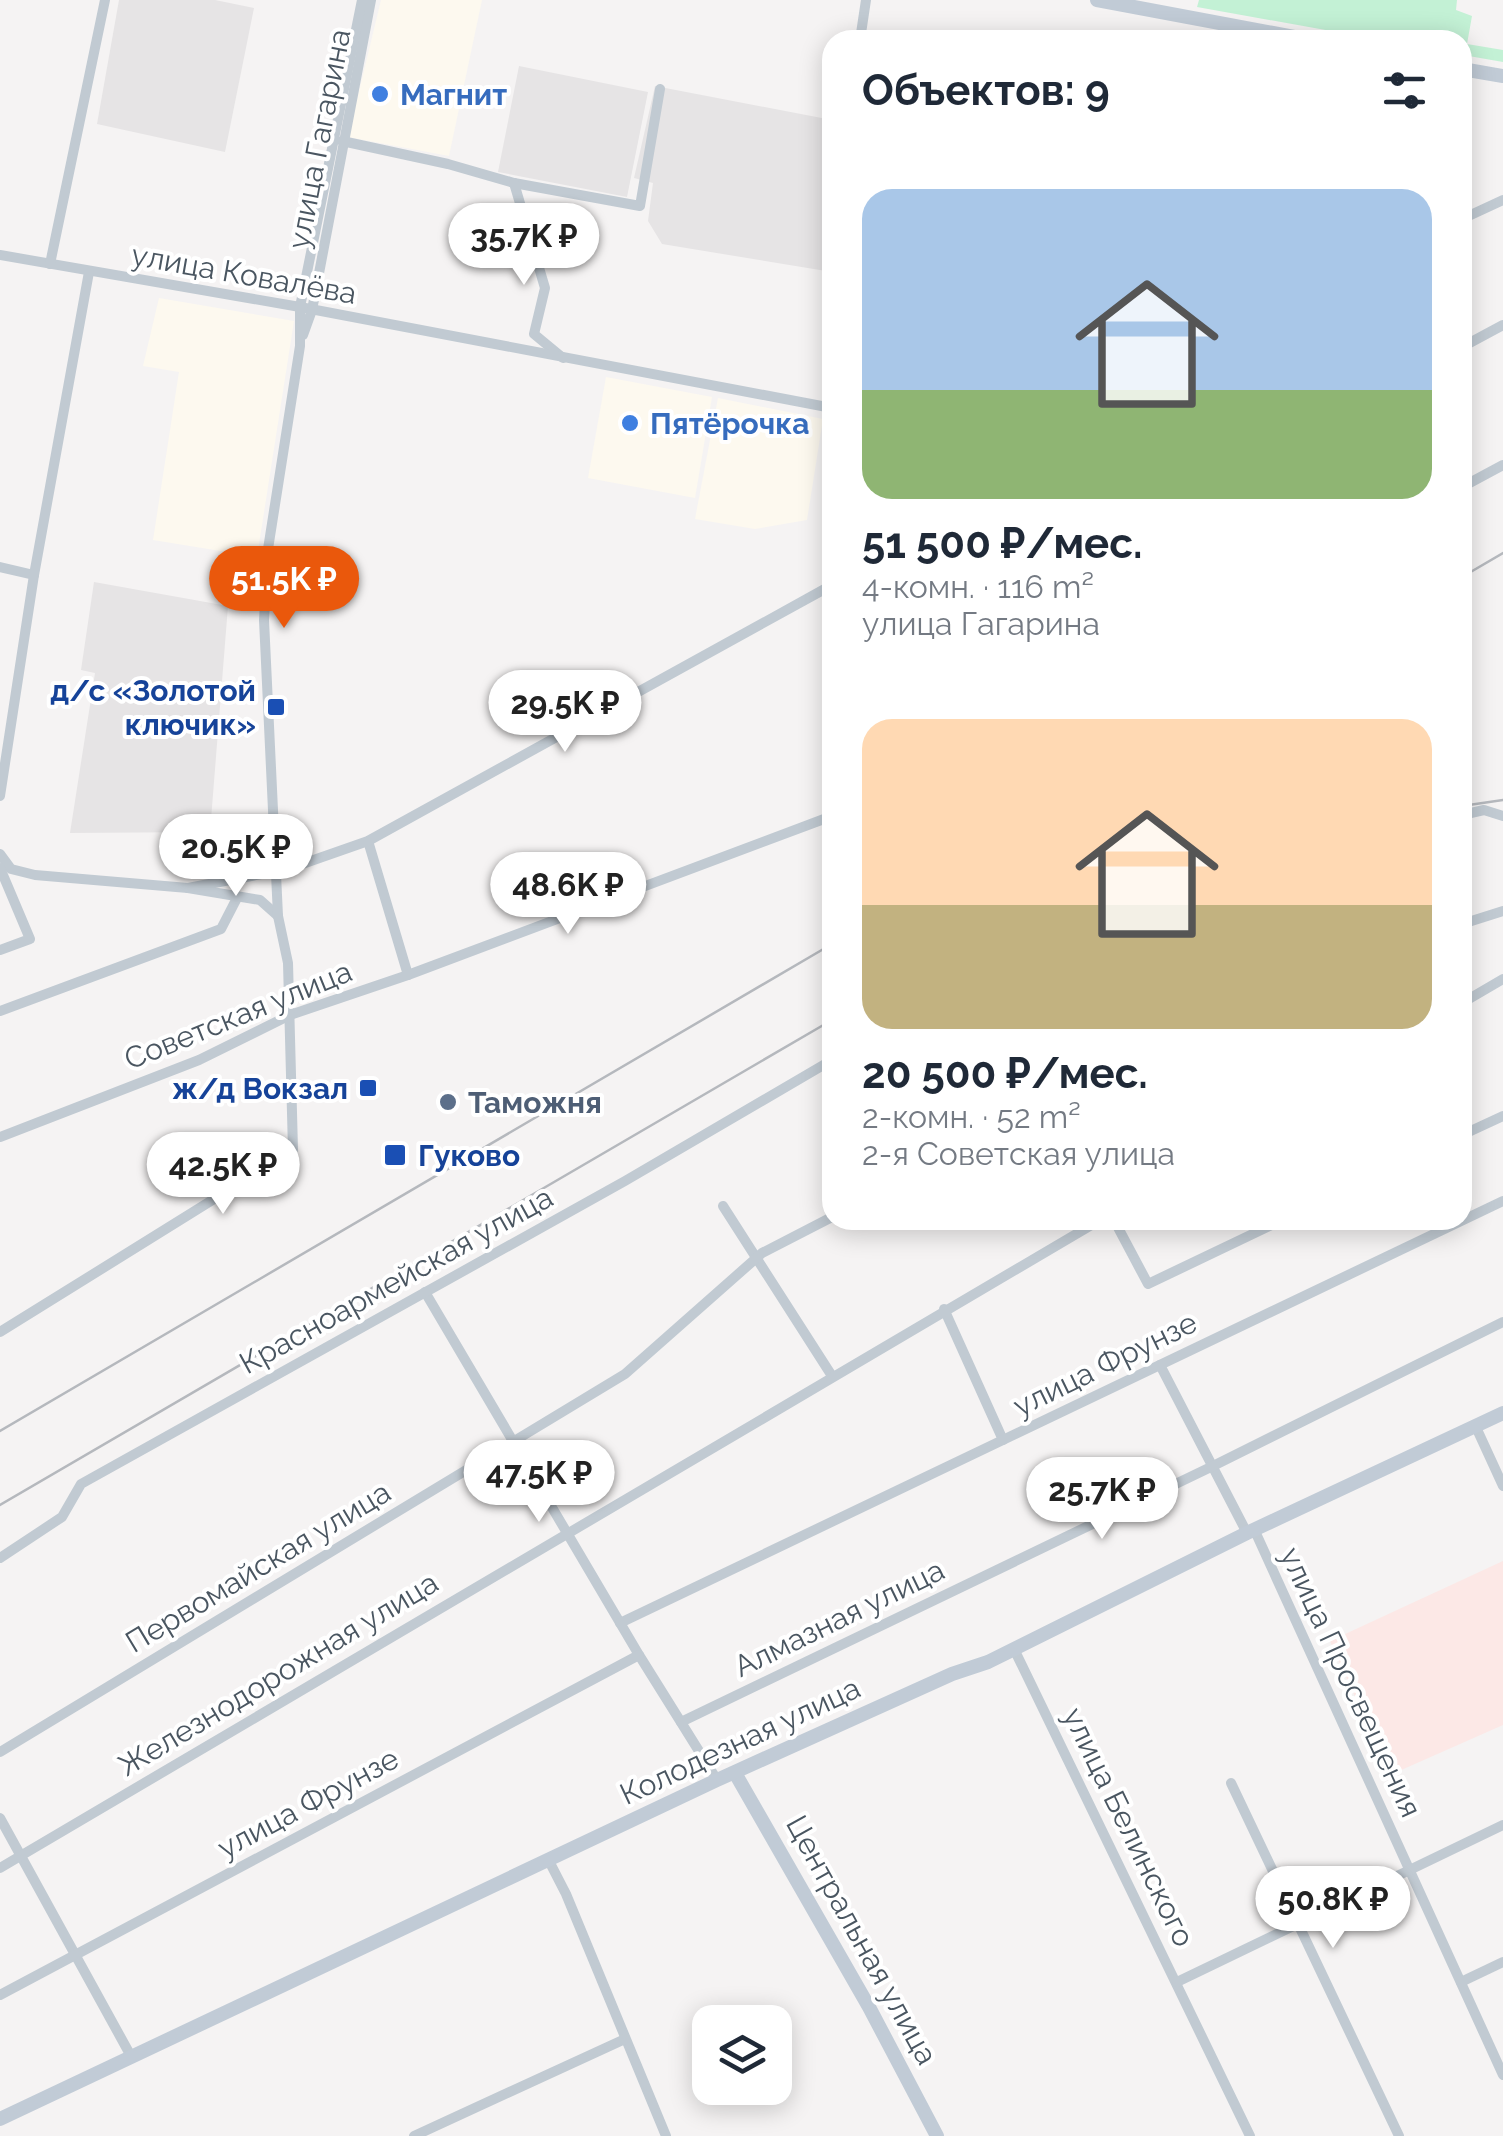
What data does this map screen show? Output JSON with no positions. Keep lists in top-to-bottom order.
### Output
{
  "streets": {
    "main road": ["Колодезная улица", "Центральная улица"],
    "street": [
      "улица Гагарина",
      "улица Ковалёва",
      "Советская улица",
      "Красноармейская улица",
      "улица Фрунзе",
      "Первомайская улица",
      "Алмазная улица",
      "Железнодорожная улица",
      "улица Просвещения",
      "улица Белинского"
    ]
  },
  "crossings": [
    ["улица Гагарина", "улица Ковалёва"],
    ["улица Гагарина", "Советская улица"],
    ["улица Фрунзе", "улица Просвещения"],
    ["Алмазная улица", "улица Просвещения"],
    ["улица Просвещения", "Колодезная улица"],
    ["Колодезная улица", "улица Белинского"],
    ["Колодезная улица", "Центральная улица"]
  ],
  "places": {
    "other": ["Магнит", "Пятёрочка", "Таможня"],
    "transit": ["д/с «Золотой ключик»", "ж/д Вокзал", "Гуково"]
  },
  "page": {
    "heading": "Объектов: 9",
    "list": [
      {
        "name": "51 500 ₽/мес.",
        "note": "4-комн. · 116 m² · улица Гагарина"
      },
      {
        "name": "20 500 ₽/мес.",
        "note": "2-комн. · 52 m² · 2-я Советская улица"
      }
    ],
    "price": [
      "35.7K ₽",
      "51.5K ₽",
      "29.5K ₽",
      "20.5K ₽",
      "48.6K ₽",
      "42.5K ₽",
      "47.5K ₽",
      "25.7K ₽",
      "50.8K ₽"
    ]
  }
}
